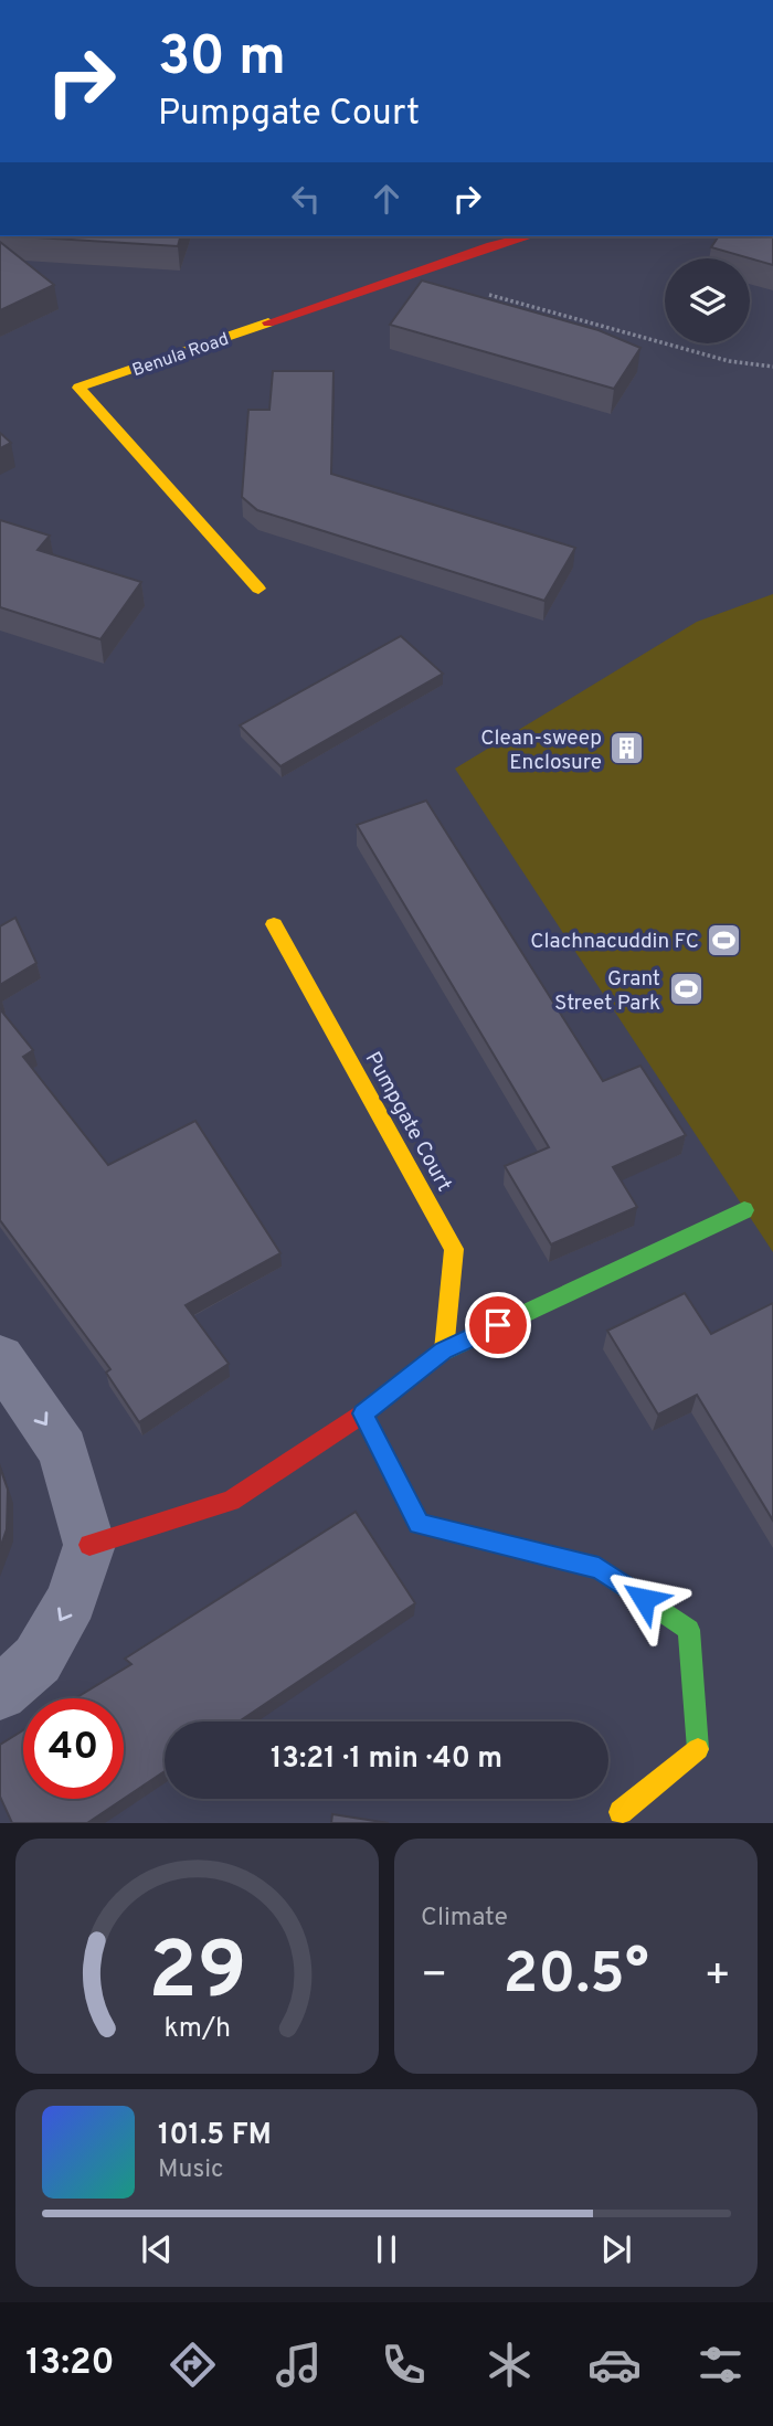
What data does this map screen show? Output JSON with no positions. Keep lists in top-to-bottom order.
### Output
{
  "streets": {
    "street": ["Benula Road", "Pumpgate Court"]
  },
  "places": {
    "building": ["Clean-sweep Enclosure"],
    "sports": ["Clachnacuddin FC", "Grant Street Park"]
  },
  "page": {
    "turn": ["30 m", "Pumpgate Court"],
    "limit": "40",
    "trip": "13:21 · 1 min · 40 m",
    "tile": "Climate",
    "heat": ["−", "20.5°", "+"],
    "song": ["101.5 FM", "Music"],
    "tabs": "13:20",
    "gauge": ["29", "km/h"]
  }
}
